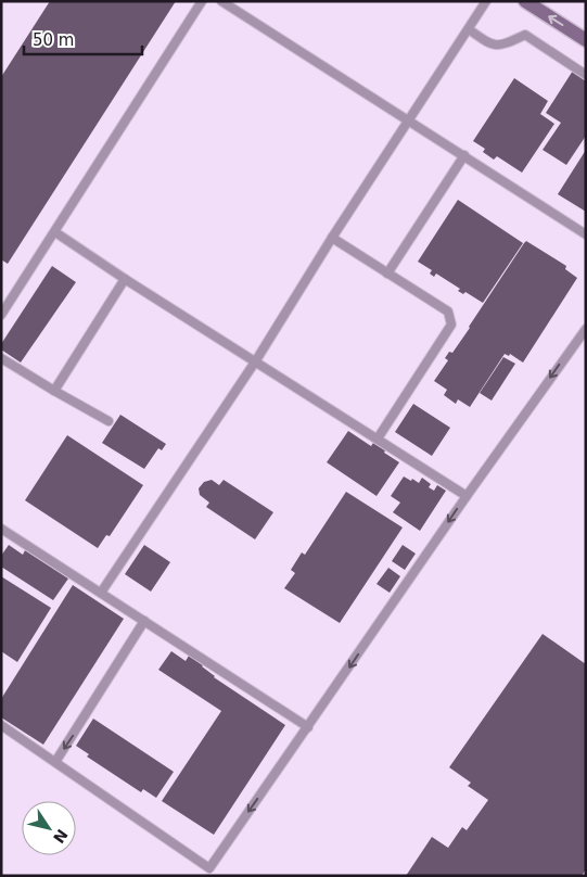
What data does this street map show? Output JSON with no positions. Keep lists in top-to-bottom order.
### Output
{
  "scale_bar": "50 m",
  "north": "bottom right"
}
